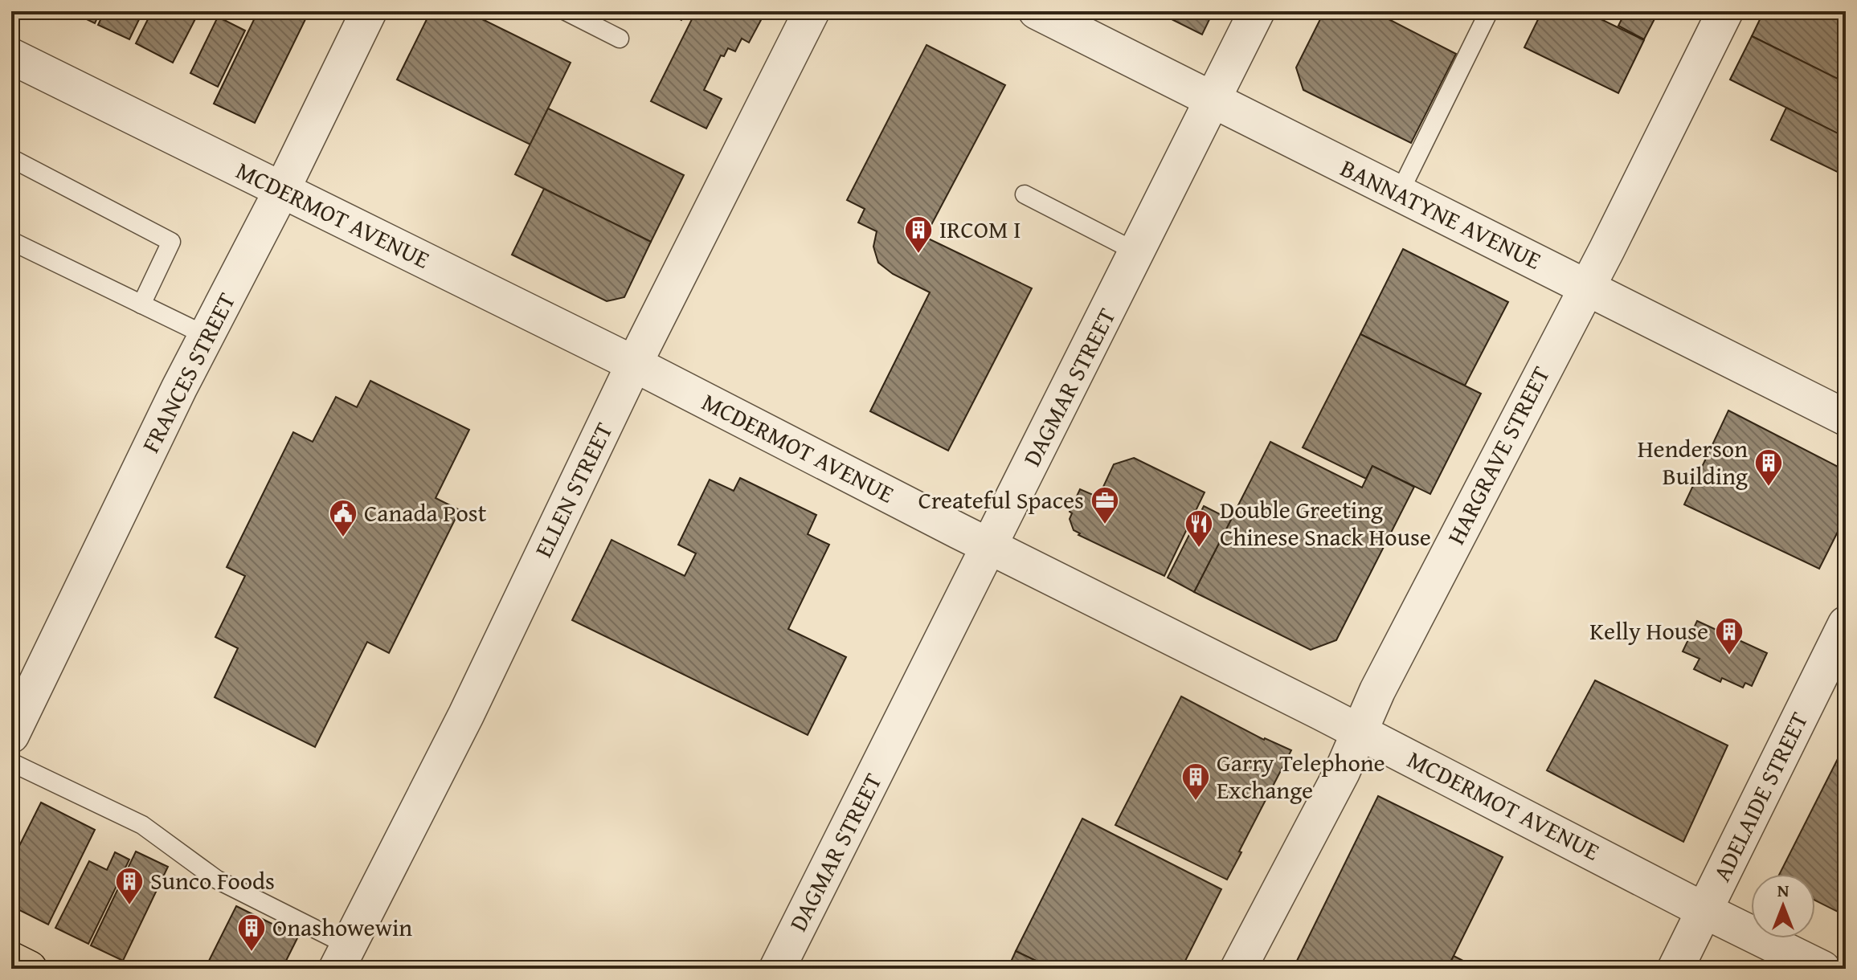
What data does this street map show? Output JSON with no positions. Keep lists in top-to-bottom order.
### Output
{
  "streets": {
    "street": [
      "BANNATYNE AVENUE",
      "MCDERMOT AVENUE",
      "FRANCES STREET",
      "DAGMAR STREET",
      "HARGRAVE STREET",
      "ELLEN STREET",
      "ADELAIDE STREET"
    ]
  },
  "crossings": [
    ["BANNATYNE AVENUE", "DAGMAR STREET"],
    ["BANNATYNE AVENUE", "HARGRAVE STREET"],
    ["MCDERMOT AVENUE", "FRANCES STREET"],
    ["MCDERMOT AVENUE", "DAGMAR STREET"],
    ["MCDERMOT AVENUE", "HARGRAVE STREET"],
    ["MCDERMOT AVENUE", "ELLEN STREET"],
    ["MCDERMOT AVENUE", "ADELAIDE STREET"]
  ],
  "places": {
    "building": [
      "IRCOM I",
      "Henderson Building",
      "Kelly House",
      "Garry Telephone Exchange",
      "Sunco Foods",
      "Onashowewin"
    ],
    "office": ["Createful Spaces"],
    "public building": ["Canada Post"],
    "restaurant": ["Double Greeting Chinese Snack House"]
  },
  "north": "top"
}
